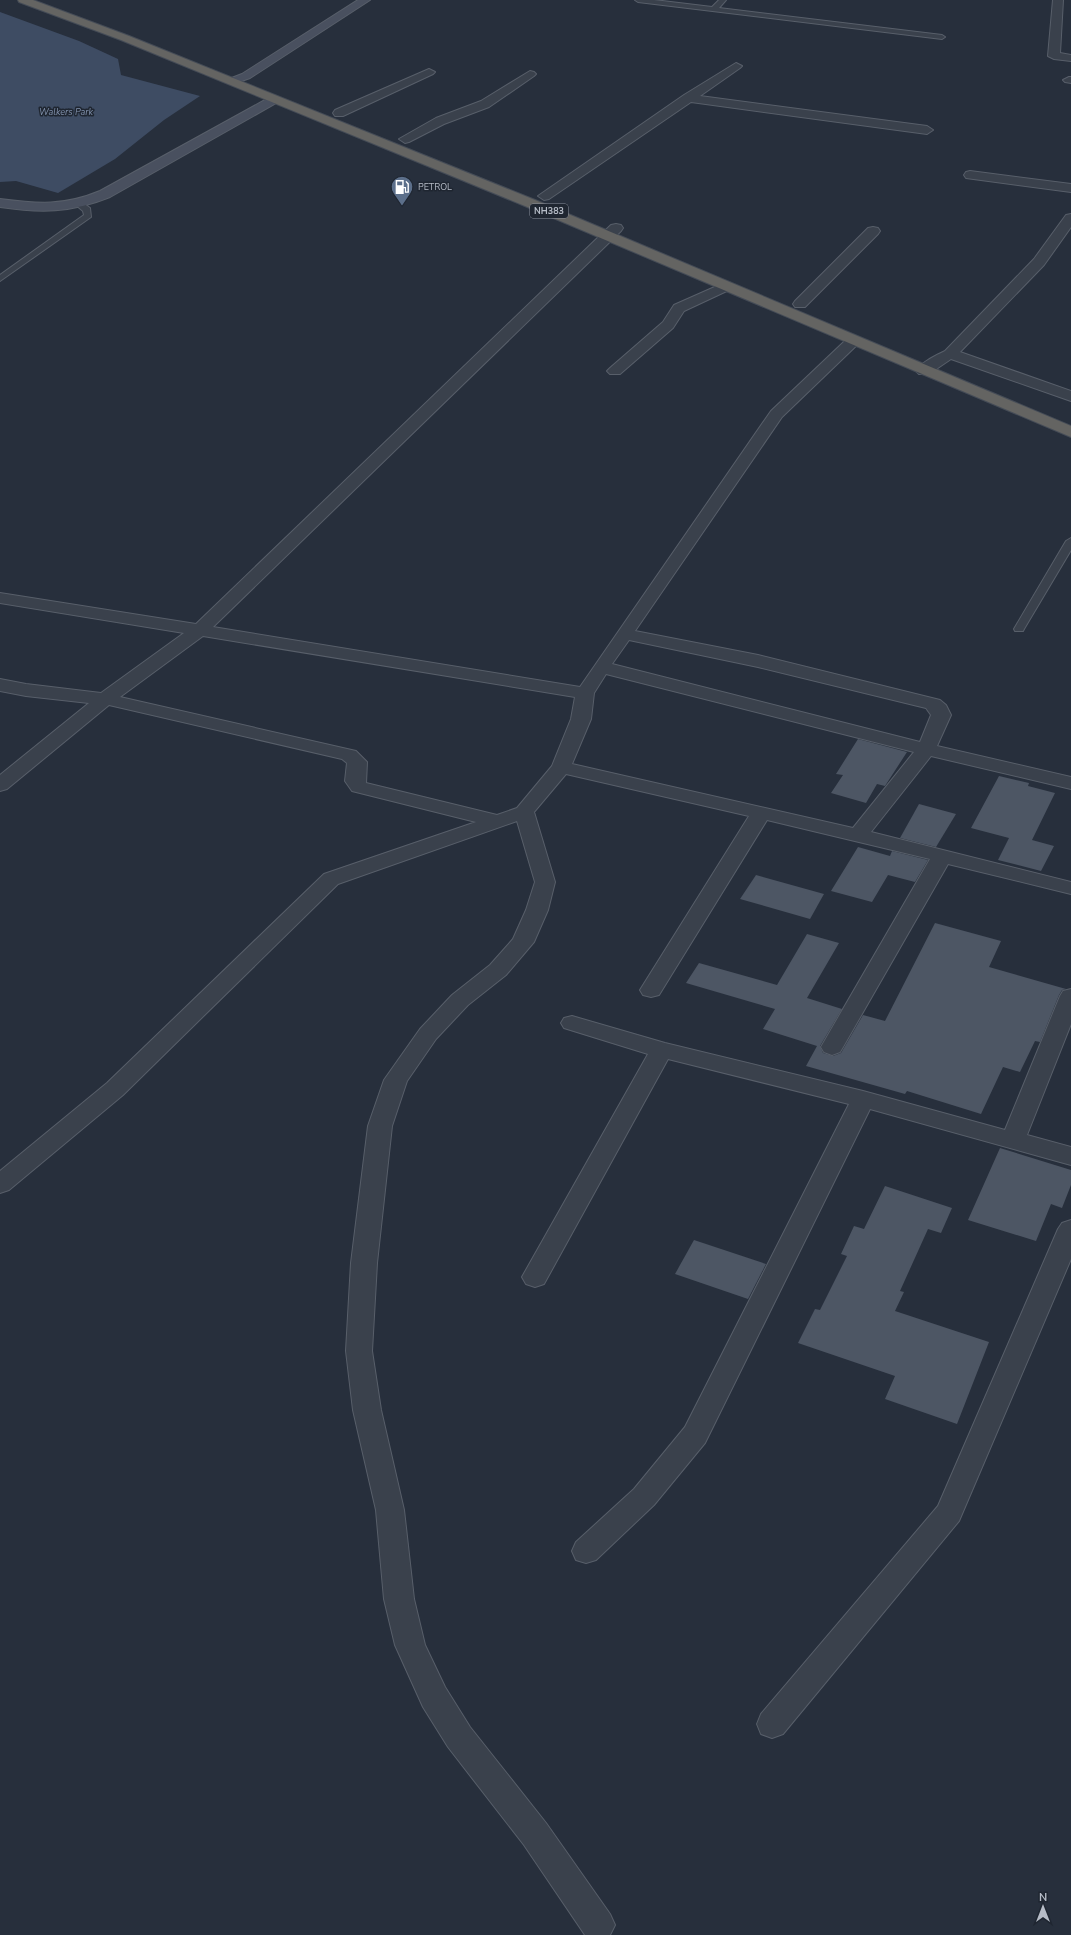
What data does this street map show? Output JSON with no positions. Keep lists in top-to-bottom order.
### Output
{
  "streets": {
    "highway": ["NH383"]
  },
  "water": ["Walkers Park"],
  "places": {
    "fuel station": ["PETROL"]
  },
  "north": "top"
}
